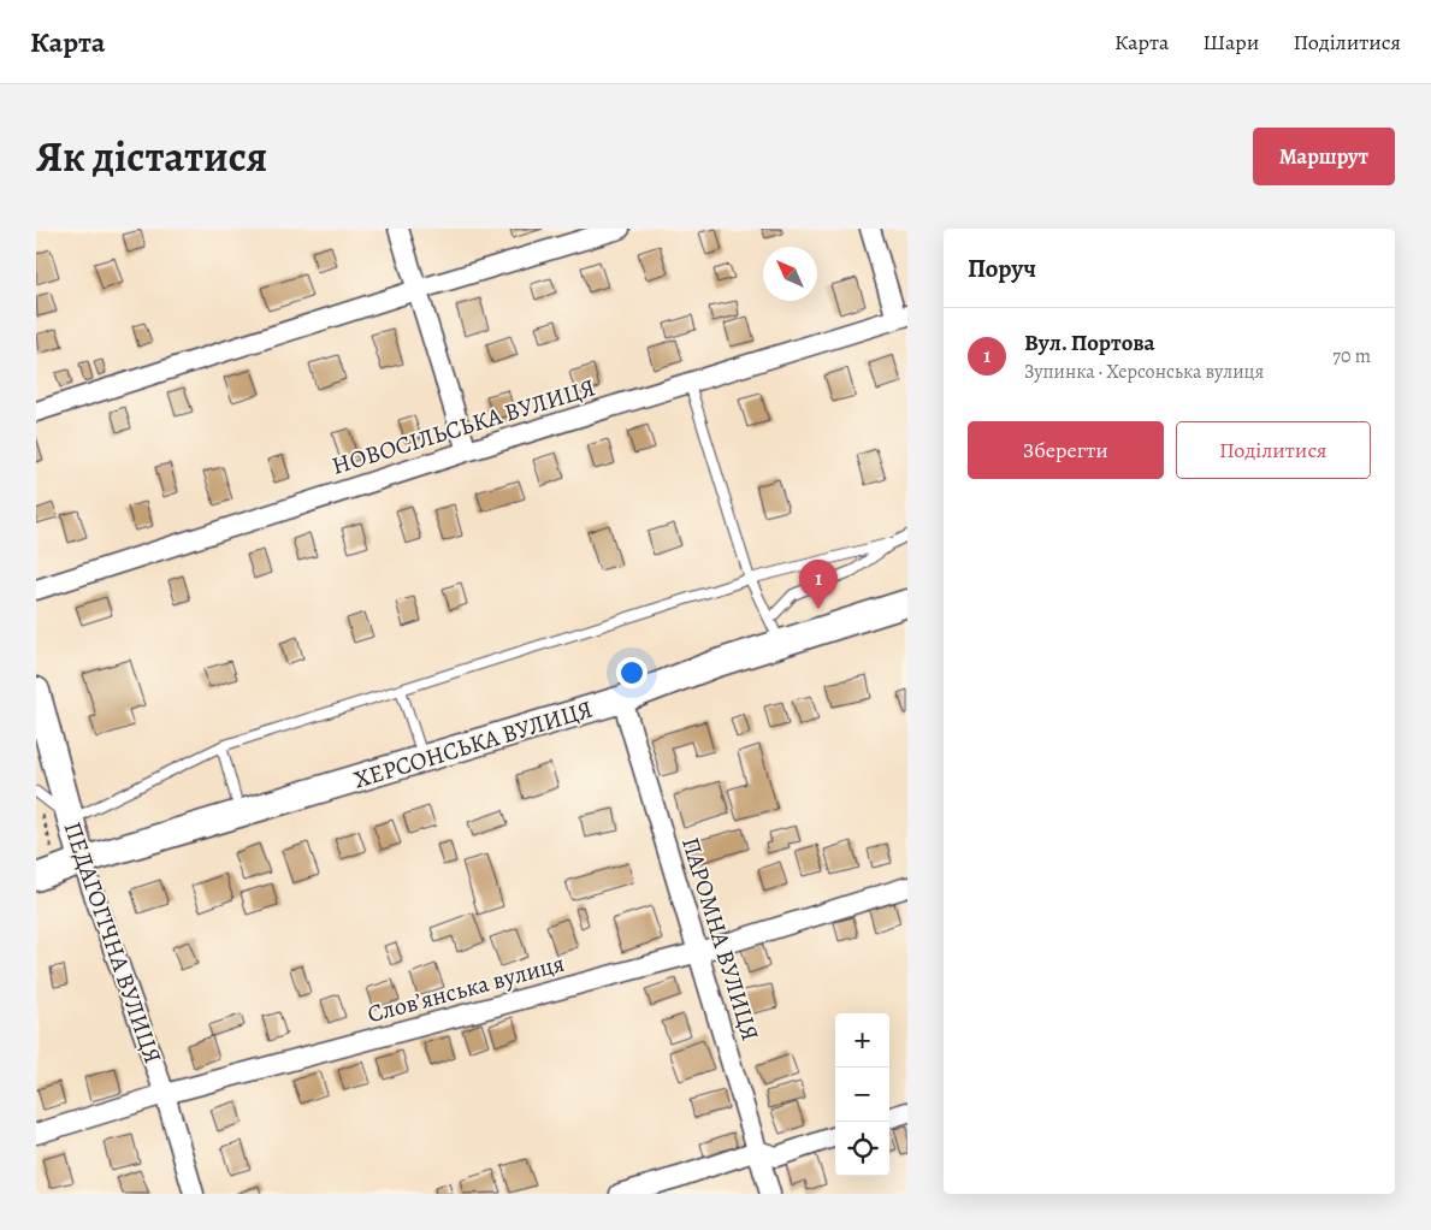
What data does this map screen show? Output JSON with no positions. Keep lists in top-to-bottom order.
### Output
{
  "streets": {
    "main road": ["ХЕРСОНСЬКА ВУЛИЦЯ", "ПЕДАГОГІЧНА ВУЛИЦЯ"],
    "street": ["НОВОСІЛЬСЬКА ВУЛИЦЯ", "ПАРОМНА ВУЛИЦЯ", "Словʼянська вулиця"]
  },
  "crossings": [
    ["ХЕРСОНСЬКА ВУЛИЦЯ", "ПАРОМНА ВУЛИЦЯ"],
    ["ХЕРСОНСЬКА ВУЛИЦЯ", "ПЕДАГОГІЧНА ВУЛИЦЯ"],
    ["ПАРОМНА ВУЛИЦЯ", "Словʼянська вулиця"],
    ["ПЕДАГОГІЧНА ВУЛИЦЯ", "Словʼянська вулиця"]
  ],
  "north": "top left",
  "page": {
    "header": "Карта",
    "nav": ["Карта", "Шари", "Поділитися"],
    "title": "Як дістатися",
    "buttons": [
      "Маршрут",
      ["Зберегти", "Поділитися"]
    ],
    "heading": "Поруч",
    "list": [
      {
        "mark": "1",
        "name": "Вул. Портова",
        "note": "Зупинка · Херсонська вулиця",
        "value": "70 m"
      }
    ],
    "pins": "1",
    "map_buttons": ["+", "−"]
  }
}
